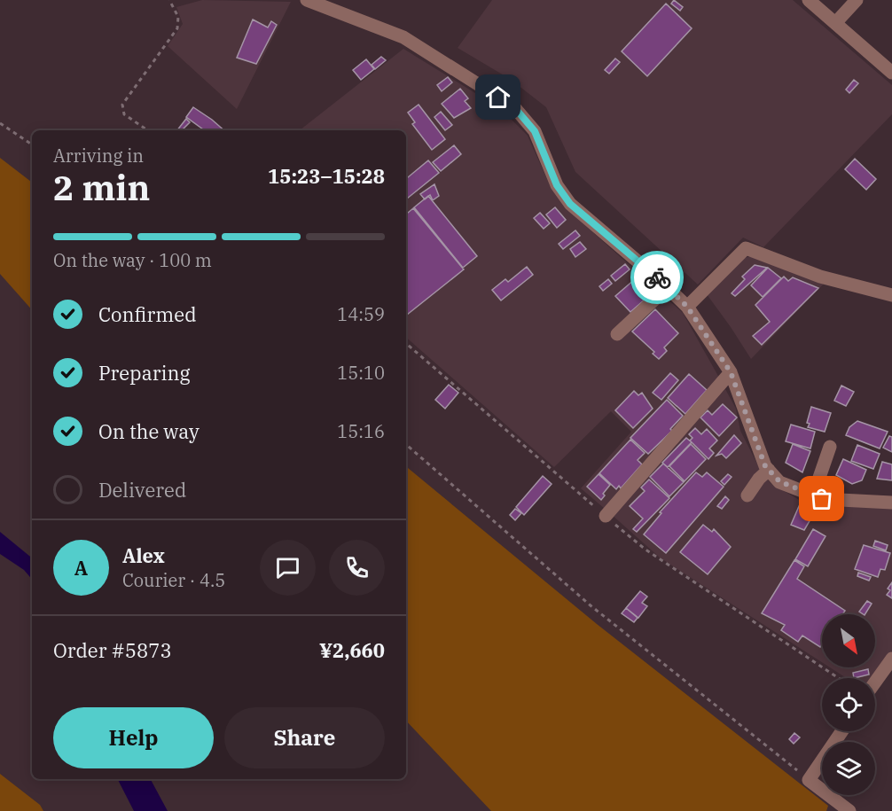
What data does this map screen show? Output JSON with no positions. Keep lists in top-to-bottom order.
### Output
{
  "north": "bottom right",
  "page": {
    "heading": ["2 min", "Arriving in", "15:23–15:28"],
    "panel": [
      "Alex",
      "Courier · 4.5",
      "Order #5873",
      "¥2,660"
    ],
    "bar": "On the way · 100 m",
    "list": [
      ["Confirmed", "14:59"],
      ["Preparing", "15:10"],
      ["On the way", "15:16"],
      "Delivered"
    ],
    "round": "A",
    "buttons": ["Help", "Share"]
  }
}
